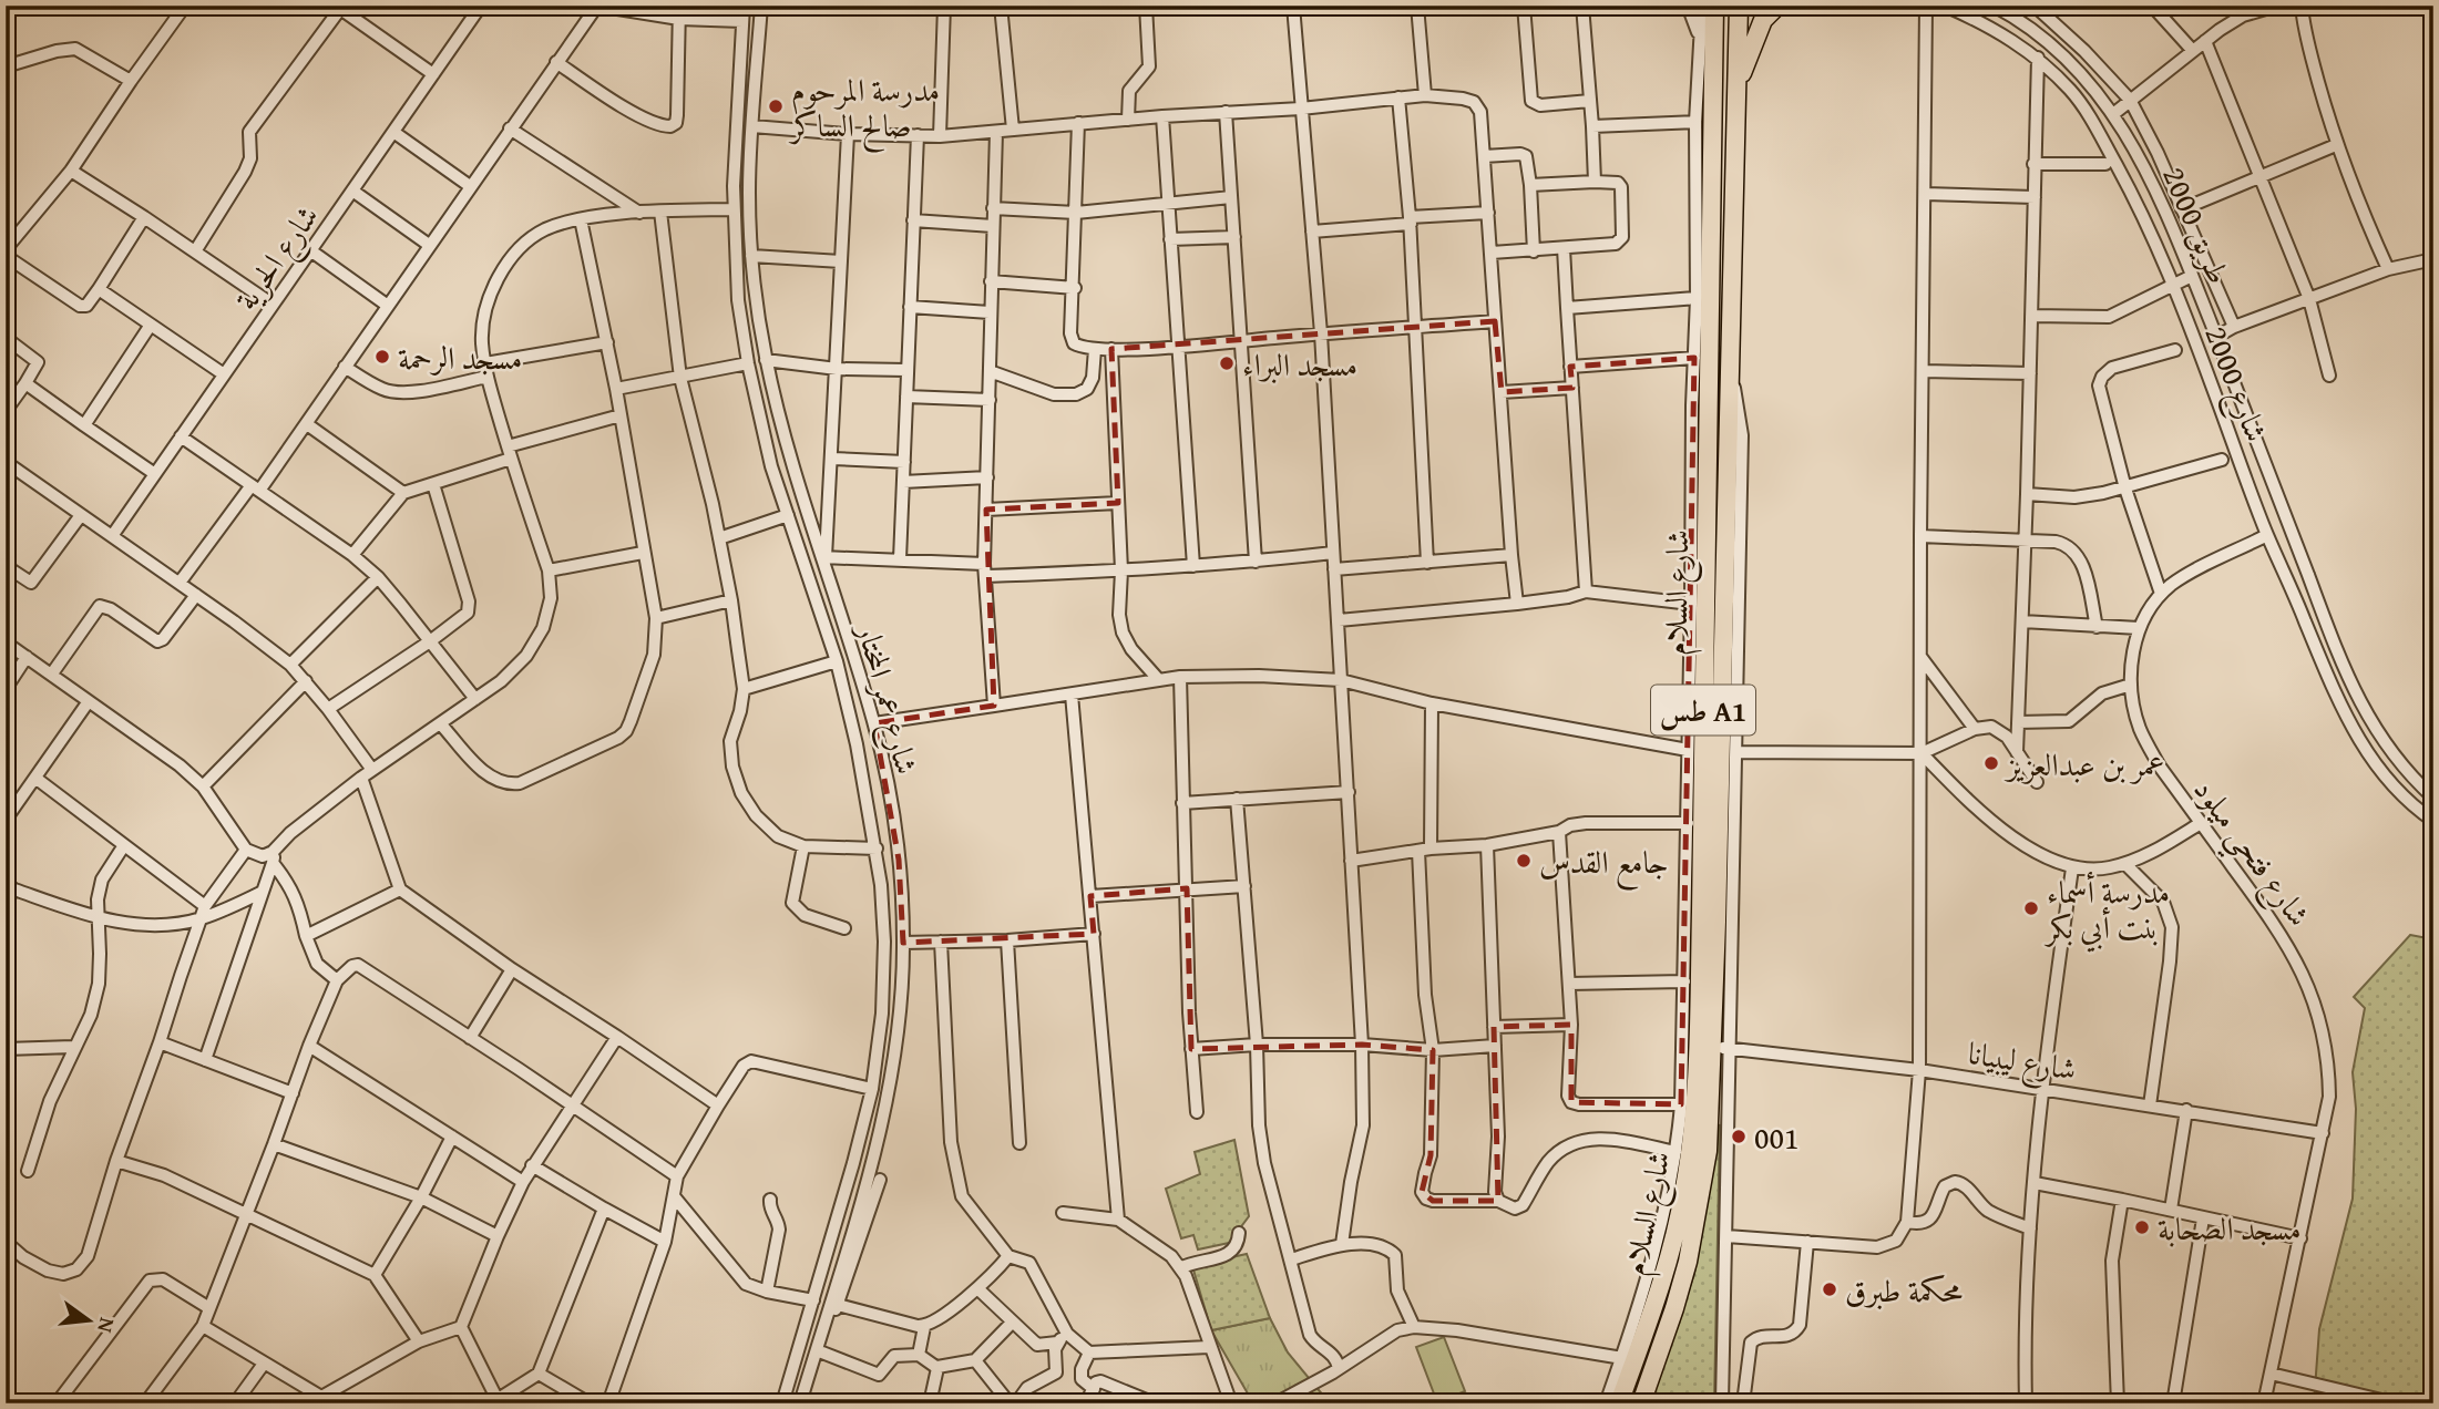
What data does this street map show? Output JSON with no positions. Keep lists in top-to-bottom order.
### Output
{
  "streets": {
    "highway": ["شارع السلام", "طس A1"],
    "street": [
      "طريق 2000",
      "شارع الحرية",
      "شارع 2000",
      "شارع عمر المختار",
      "شارع فتحي ميلود",
      "شارع ليبيانا"
    ]
  },
  "crossings": [
    ["شارع 2000", "شارع فتحي ميلود"],
    ["شارع السلام", "شارع ليبيانا"],
    ["شارع فتحي ميلود", "شارع ليبيانا"]
  ],
  "places": [
    "مدرسة المرحوم صالح الساكر",
    "مسجد الرحمة",
    "مسجد البراء",
    "عمر بن عبدالعزيز",
    "جامع القدس",
    "مدرسة أسماء بنت أبي بكر",
    "001",
    "مسجد الصحابة",
    "محكمة طبرق"
  ],
  "north": "right"
}
